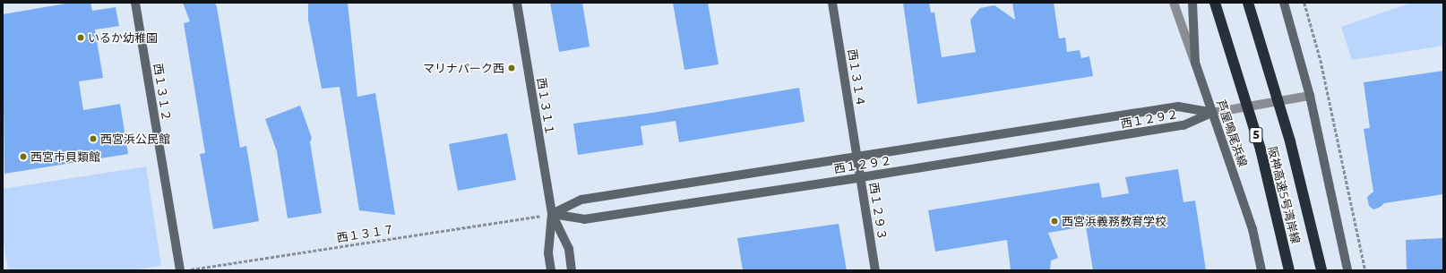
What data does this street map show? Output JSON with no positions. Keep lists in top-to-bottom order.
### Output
{
  "streets": {
    "highway": ["5", "阪神高速5号湾岸線"],
    "street": [
      "西１３１４",
      "西１３１２",
      "西１３１１",
      "西１２９２",
      "芦屋鳴尾浜線",
      "西１２９３"
    ],
    "path": ["西１３１７"]
  },
  "crossings": [
    ["西１３１４", "西１２９２"],
    ["西１３１４", "西１２９３"],
    ["西１３１１", "西１２９２"],
    ["西１３１１", "西１３１７"],
    ["西１２９２", "芦屋鳴尾浜線"],
    ["西１２９２", "西１２９３"],
    ["西１２９２", "西１３１７"]
  ],
  "places": [
    "いるか幼稚園",
    "マリナパーク西",
    "西宮浜公民館",
    "西宮市貝類館",
    "西宮浜義務教育学校"
  ]
}
